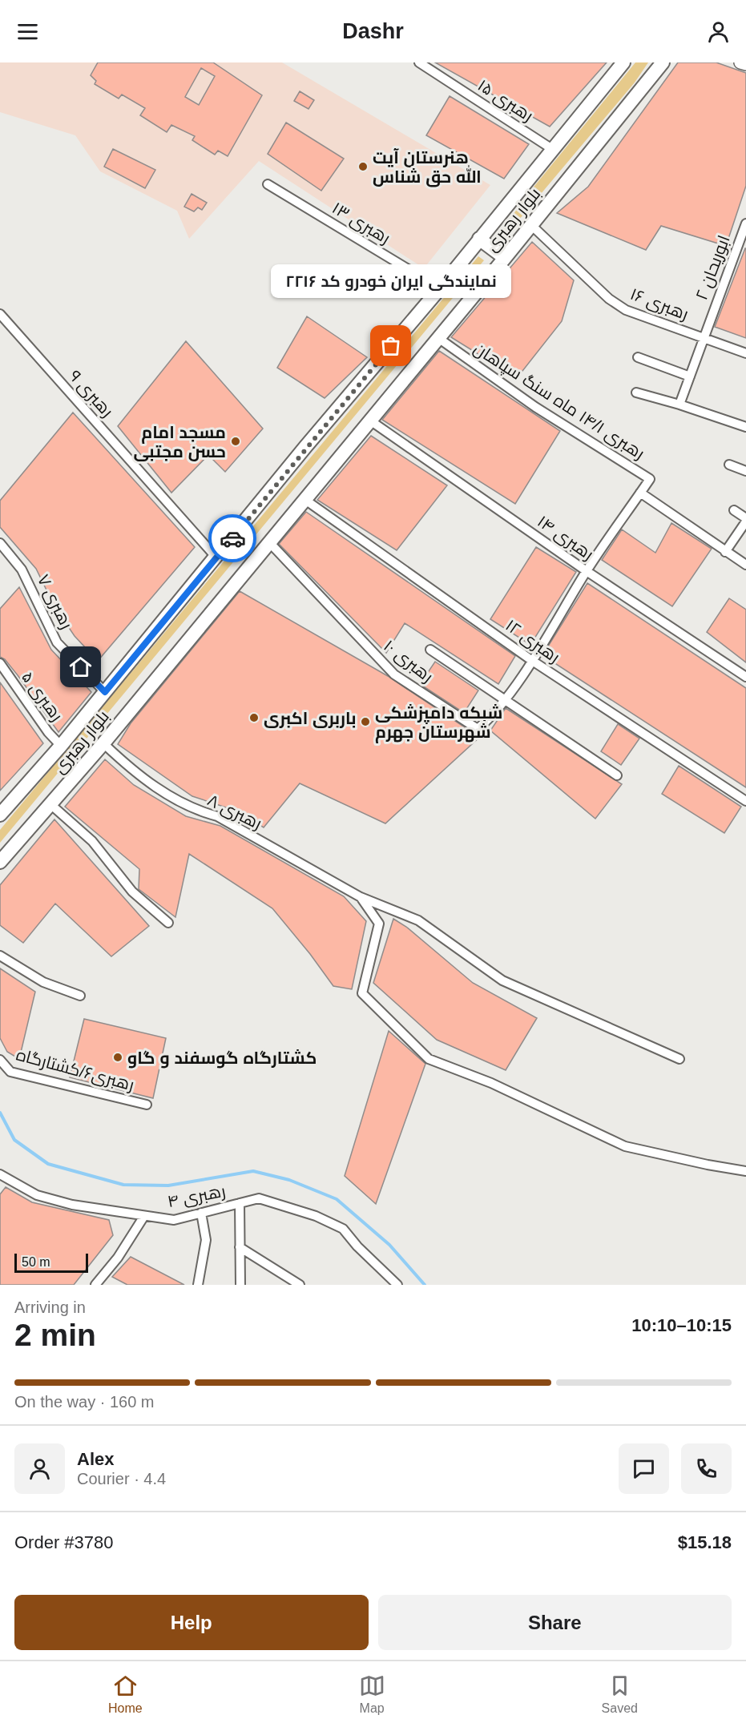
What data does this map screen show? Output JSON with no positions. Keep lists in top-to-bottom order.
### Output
{
  "streets": {
    "main road": ["بلوار رهبری"],
    "street": [
      "رهبری ۱۵",
      "رهبری ۱۳",
      "ابوریحان ۲",
      "رهبری ۱۶",
      "رهبری ۹",
      "رهبری ۱۴/۱ ماه سنگ سپاهان",
      "رهبری ۱۴",
      "رهبری ۷",
      "رهبری ۱۲",
      "رهبری ۱۰",
      "رهبری ۵",
      "رهبری ۸",
      "رهبری۶/کشتارگاه",
      "رهبری ۴"
    ]
  },
  "crossings": [
    ["رهبری ۱۵", "بلوار رهبری"],
    ["بلوار رهبری", "رهبری ۱۳"],
    ["بلوار رهبری", "رهبری ۱۶"],
    ["بلوار رهبری", "رهبری ۹"],
    ["بلوار رهبری", "رهبری ۱۴/۱ ماه سنگ سپاهان"],
    ["بلوار رهبری", "رهبری ۱۴"],
    ["بلوار رهبری", "رهبری ۷"],
    ["بلوار رهبری", "رهبری ۱۲"],
    ["بلوار رهبری", "رهبری ۱۰"],
    ["بلوار رهبری", "رهبری ۵"],
    ["بلوار رهبری", "رهبری ۸"],
    ["ابوریحان ۲", "رهبری ۱۶"],
    ["رهبری ۱۴/۱ ماه سنگ سپاهان", "رهبری ۱۴"],
    ["رهبری ۱۴/۱ ماه سنگ سپاهان", "رهبری ۱۲"],
    ["رهبری ۱۴/۱ ماه سنگ سپاهان", "رهبری ۱۰"],
    ["رهبری ۱۲", "رهبری ۱۰"]
  ],
  "places": [
    "هنرستان آیت الله حق شناس",
    "نمایندگی ایران خودرو کد ۲۲۱۶",
    "مسجد امام حسن مجتبی",
    "باربری اکبری",
    "شبکه دامپزشکی شهرستان جهرم",
    "کشتارگاه گوسفند و گاو"
  ],
  "scale_bar": "50 m",
  "page": {
    "header": "Dashr",
    "bubble": "نمایندگی ایران خودرو کد ۲۲۱۶",
    "scale": "50 m",
    "heading": ["2 min", "Arriving in", "10:10–10:15"],
    "panel": [
      "Alex",
      "Courier · 4.4",
      "Order #3780",
      "$15.18"
    ],
    "bar": "On the way · 160 m",
    "buttons": ["Help", "Share"],
    "tabs": ["Home", "Map", "Saved"]
  }
}
